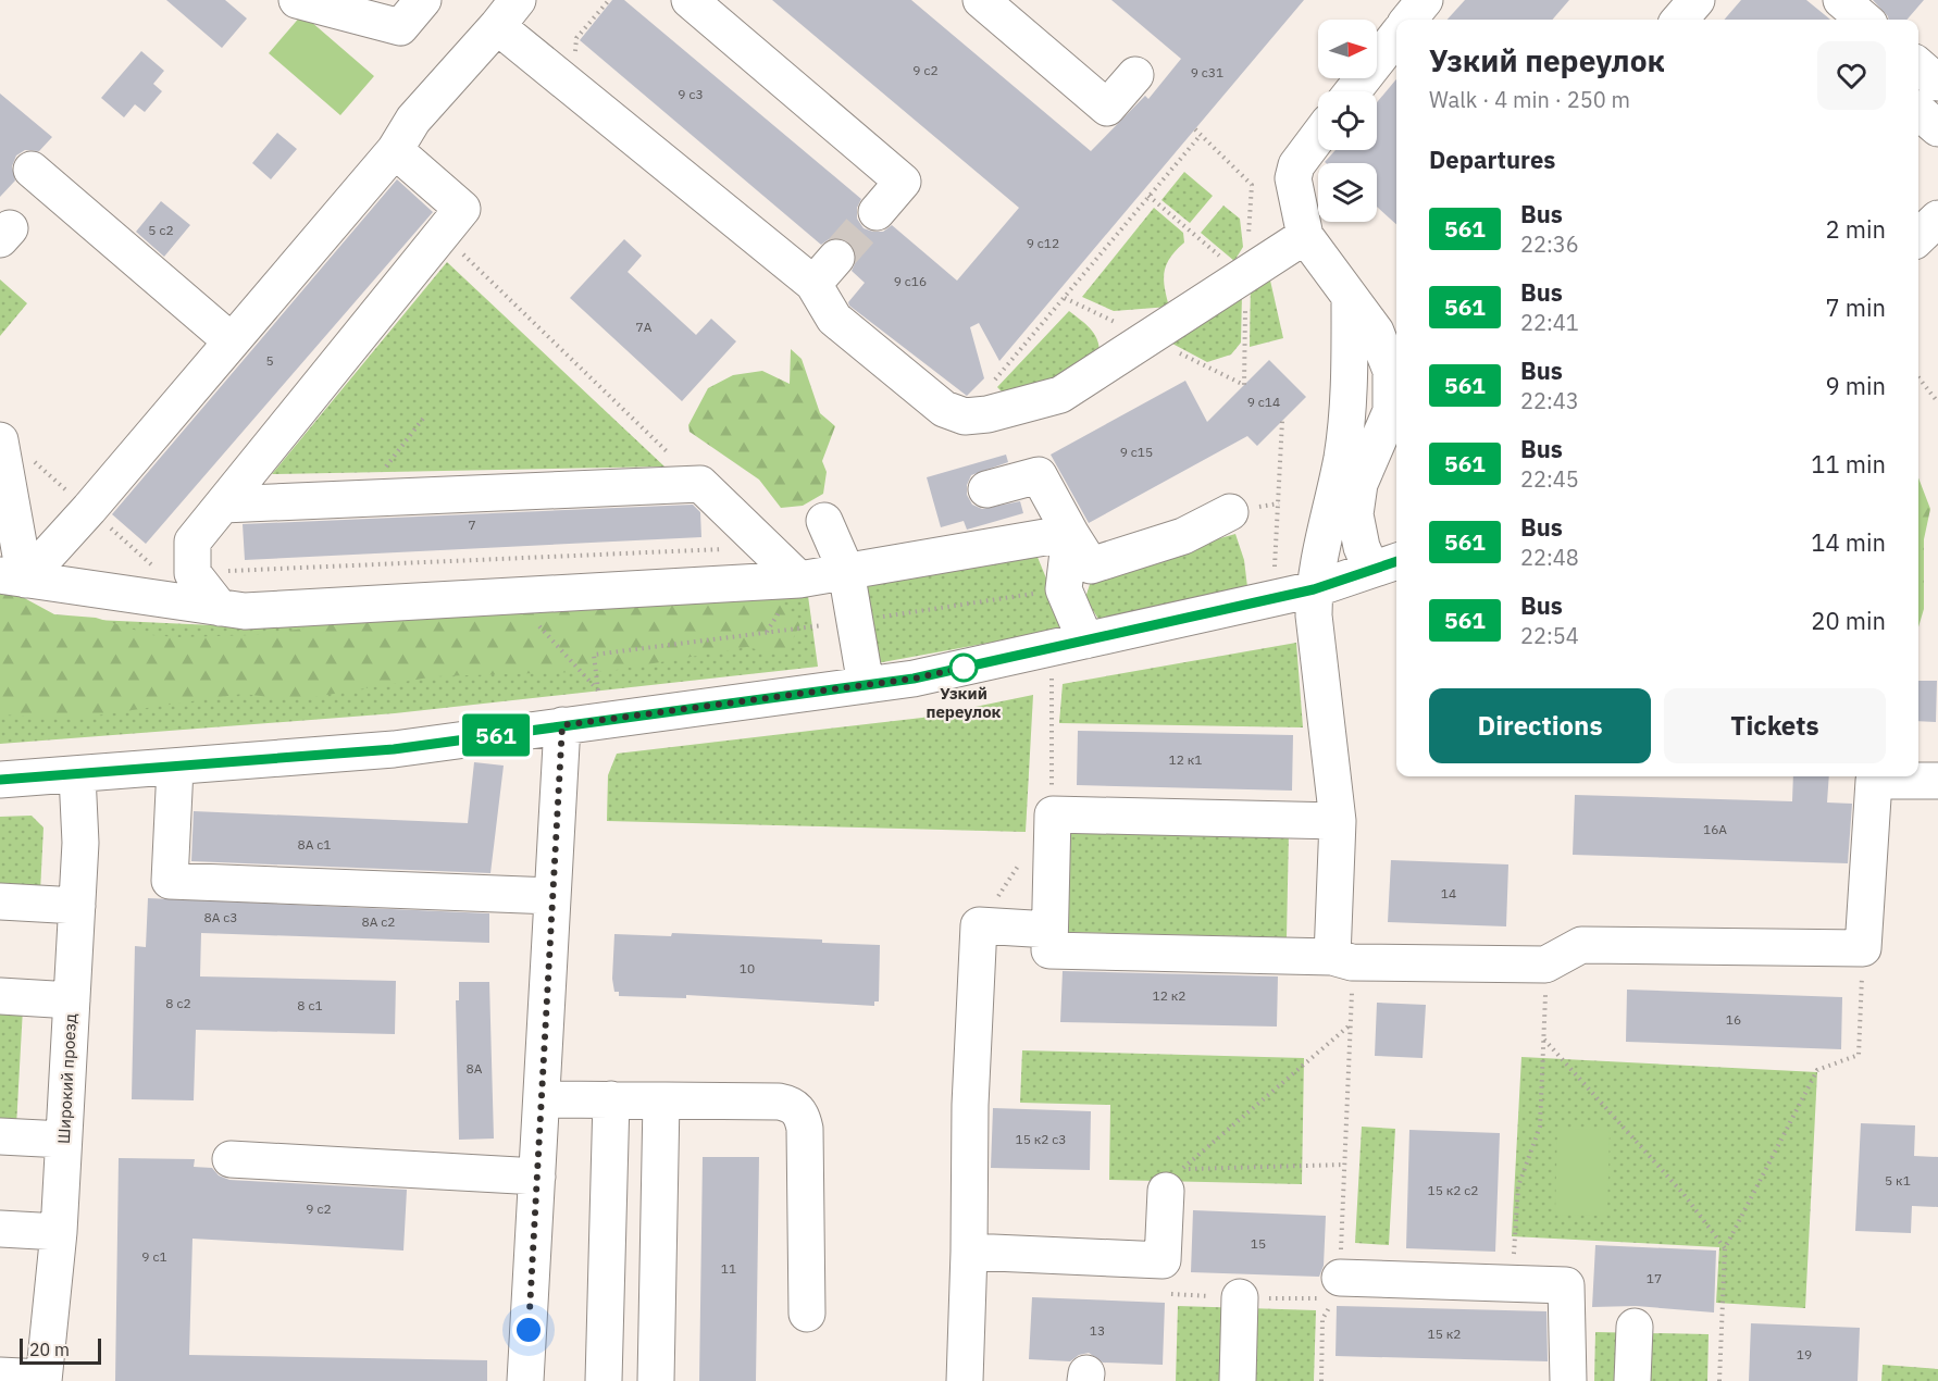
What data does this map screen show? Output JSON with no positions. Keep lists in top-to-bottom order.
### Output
{
  "streets": {
    "street": ["Широкий проезд"]
  },
  "places": ["Узкий переулок"],
  "lines": ["bus line 561"],
  "house_numbers": [
    "9 с2",
    "9 с31",
    "9 с3",
    "5 с2",
    "9 с12",
    "9 с16",
    "7А",
    "5",
    "9 с14",
    "9 с15",
    "7",
    "12 к1",
    "16А",
    "8А с1",
    "14",
    "8А с3",
    "8А с2",
    "10",
    "12 к2",
    "8 с2",
    "8 с1",
    "16",
    "8А",
    "15 к2 с3",
    "5 к1",
    "15 к2 с2",
    "9 с2",
    "15",
    "9 с1",
    "11",
    "17",
    "13",
    "15 к2",
    "19"
  ],
  "scale_bar": "20 m",
  "north": "right",
  "page": {
    "on_map": "561",
    "heading": [
      ["Узкий переулок", "Walk · 4 min · 250 m"],
      "Departures"
    ],
    "list": [
      {
        "mark": "561",
        "name": "Bus",
        "note": "22:36",
        "value": "2 min"
      },
      {
        "mark": "561",
        "name": "Bus",
        "note": "22:41",
        "value": "7 min"
      },
      {
        "mark": "561",
        "name": "Bus",
        "note": "22:43",
        "value": "9 min"
      },
      {
        "mark": "561",
        "name": "Bus",
        "note": "22:45",
        "value": "11 min"
      },
      {
        "mark": "561",
        "name": "Bus",
        "note": "22:48",
        "value": "14 min"
      },
      {
        "mark": "561",
        "name": "Bus",
        "note": "22:54",
        "value": "20 min"
      }
    ],
    "buttons": ["Directions", "Tickets"],
    "scale": "20 m"
  }
}
